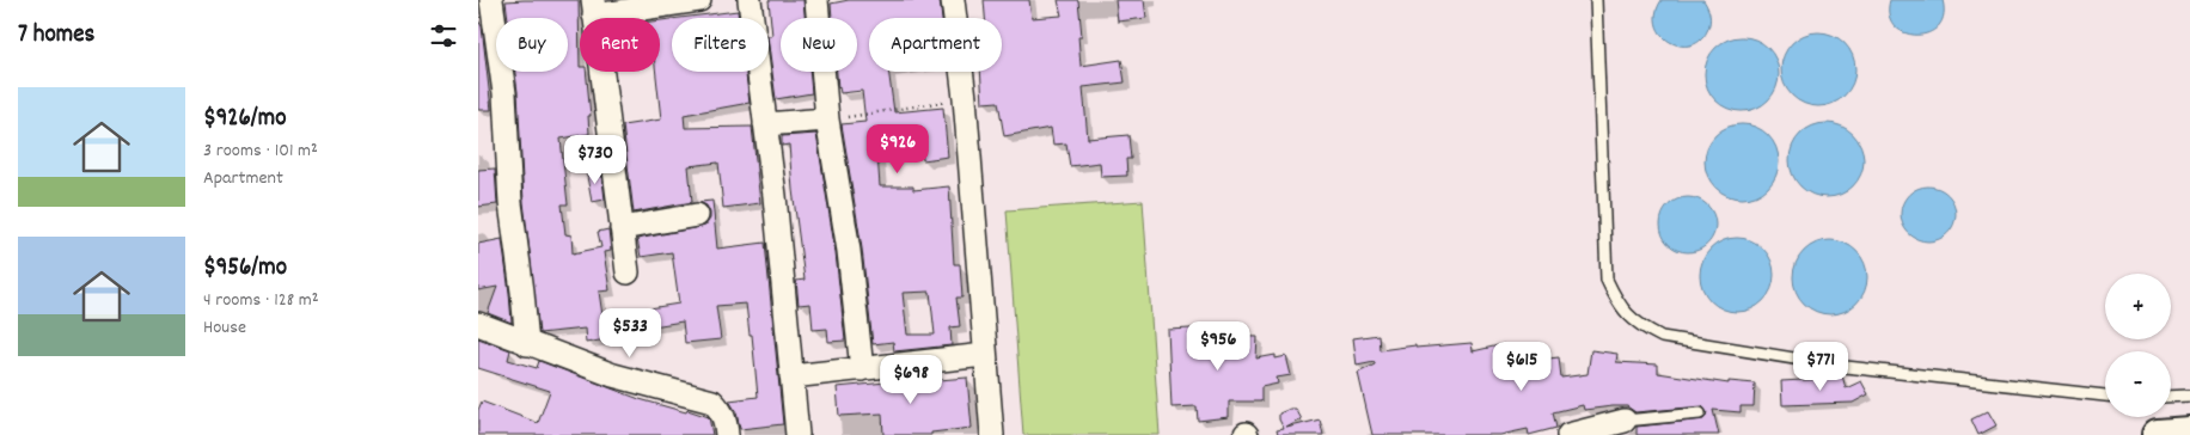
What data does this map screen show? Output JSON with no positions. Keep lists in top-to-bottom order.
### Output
{
  "page": {
    "heading": "7 homes",
    "chip": [
      "Buy",
      "Rent",
      "Filters",
      "New",
      "Apartment"
    ],
    "list": [
      {
        "name": "$926/mo",
        "note": "3 rooms · 101 m² · Apartment"
      },
      {
        "name": "$956/mo",
        "note": "4 rooms · 128 m² · House"
      }
    ],
    "price": [
      "$926",
      "$730",
      "$533",
      "$956",
      "$615",
      "$771",
      "$698"
    ],
    "map_buttons": ["+", "−"]
  }
}
